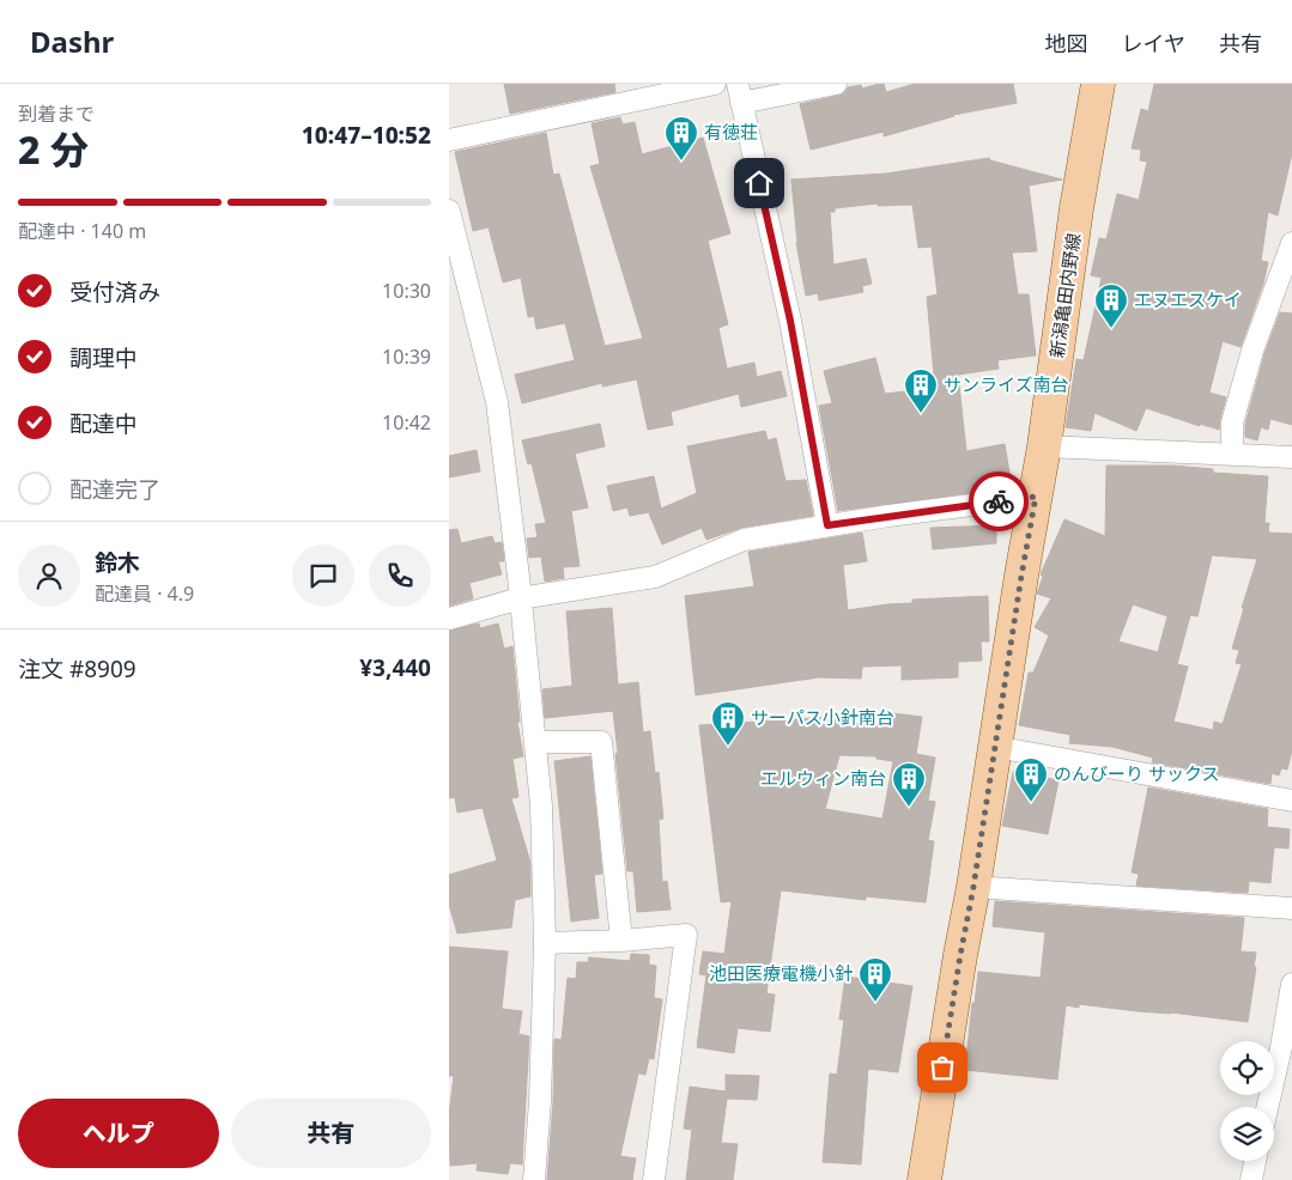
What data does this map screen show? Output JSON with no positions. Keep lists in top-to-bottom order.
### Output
{
  "streets": {
    "main road": ["新潟亀田内野線"]
  },
  "places": {
    "building": [
      "有徳荘",
      "エヌエスケイ",
      "サンライズ南台",
      "サーパス小針南台",
      "のんびーり サックス",
      "エルウィン南台",
      "池田医療電機小針"
    ]
  },
  "page": {
    "header": "Dashr",
    "nav": ["地図", "レイヤ", "共有"],
    "heading": ["2 分", "到着まで", "10:47–10:52"],
    "panel": [
      "鈴木",
      "配達員 · 4.9",
      "注文 #8909",
      "¥3,440"
    ],
    "bar": "配達中 · 140 m",
    "list": [
      ["受付済み", "10:30"],
      ["調理中", "10:39"],
      ["配達中", "10:42"],
      "配達完了"
    ],
    "buttons": ["ヘルプ", "共有"]
  }
}
